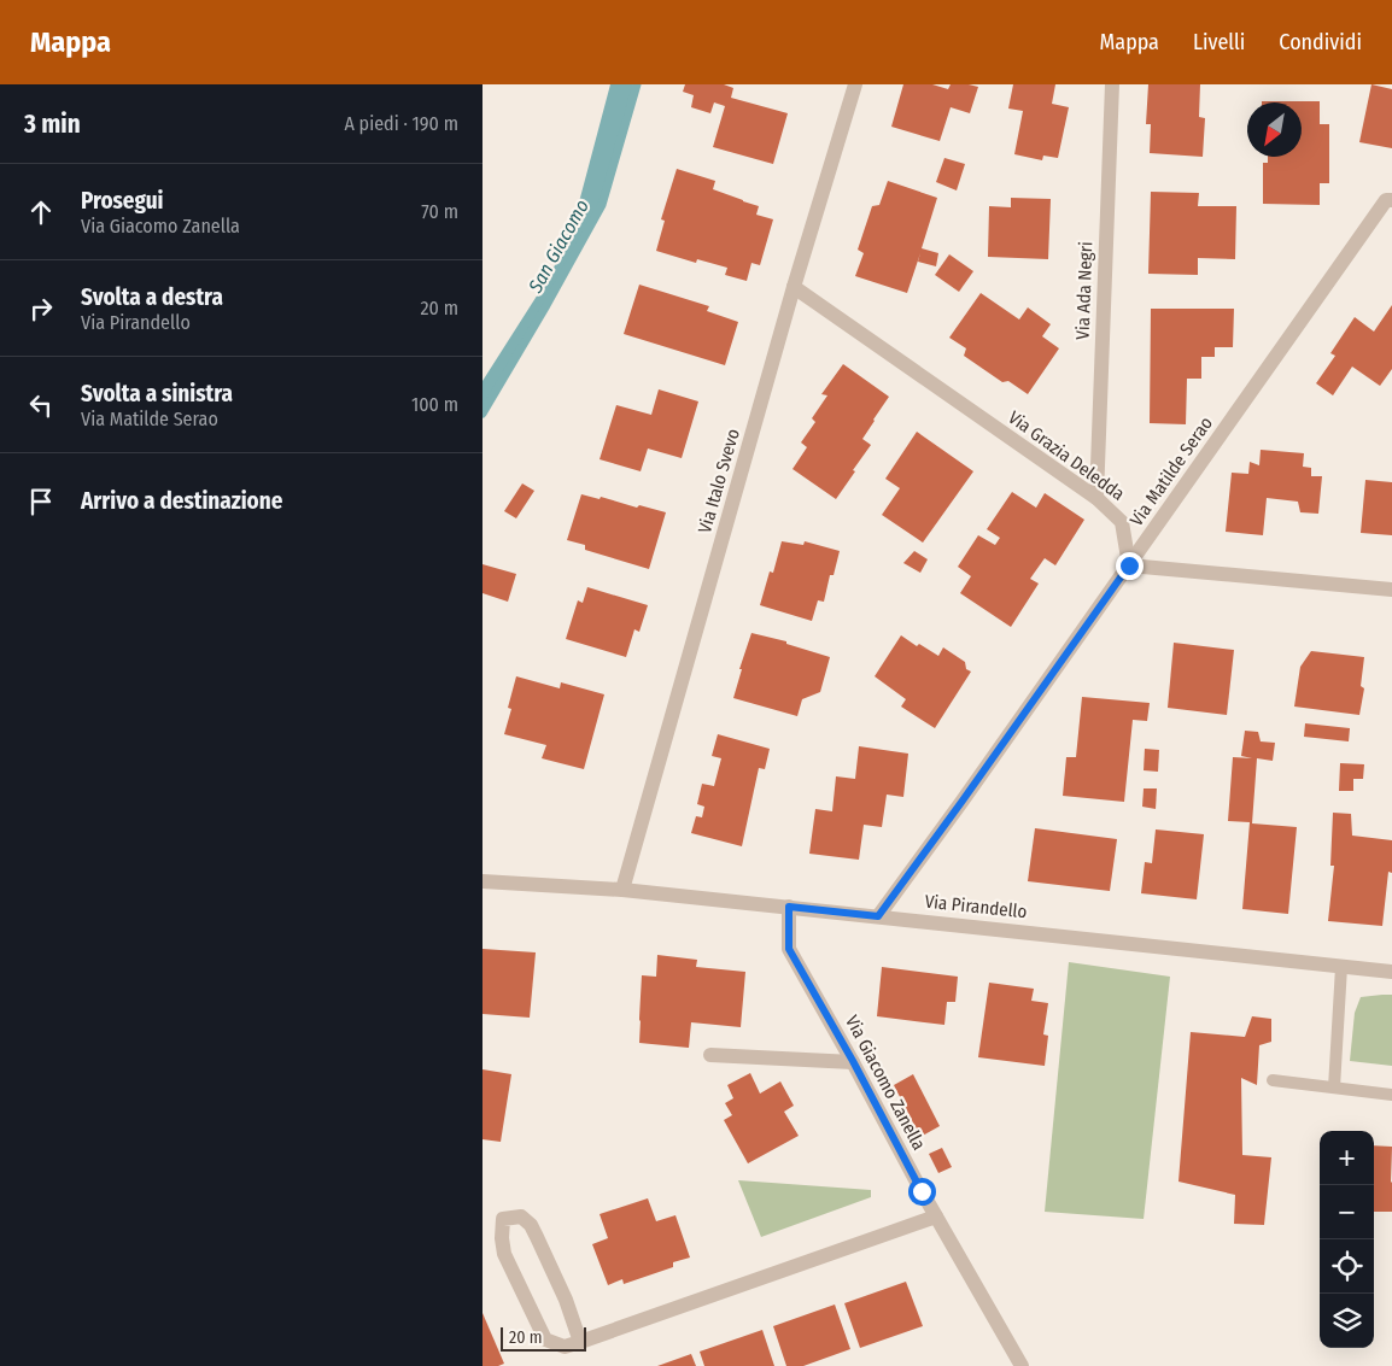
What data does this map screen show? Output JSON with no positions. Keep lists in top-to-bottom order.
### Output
{
  "streets": {
    "street": [
      "Via Ada Negri",
      "Via Grazia Deledda",
      "Via Matilde Serao",
      "Via Italo Svevo",
      "Via Pirandello",
      "Via Giacomo Zanella"
    ]
  },
  "crossings": [
    ["Via Ada Negri", "Via Grazia Deledda"],
    ["Via Grazia Deledda", "Via Matilde Serao"],
    ["Via Grazia Deledda", "Via Italo Svevo"],
    ["Via Matilde Serao", "Via Pirandello"],
    ["Via Italo Svevo", "Via Pirandello"],
    ["Via Pirandello", "Via Giacomo Zanella"]
  ],
  "water": ["San Giacomo"],
  "scale_bar": "20 m",
  "north": "bottom left",
  "page": {
    "header": "Mappa",
    "nav": ["Mappa", "Livelli", "Condividi"],
    "heading": ["3 min", "A piedi · 190 m"],
    "list": [
      ["Prosegui", "Via Giacomo Zanella", "70 m"],
      ["Svolta a destra", "Via Pirandello", "20 m"],
      ["Svolta a sinistra", "Via Matilde Serao", "100 m"],
      "Arrivo a destinazione"
    ],
    "map_buttons": ["+", "−"],
    "scale": "20 m"
  }
}
